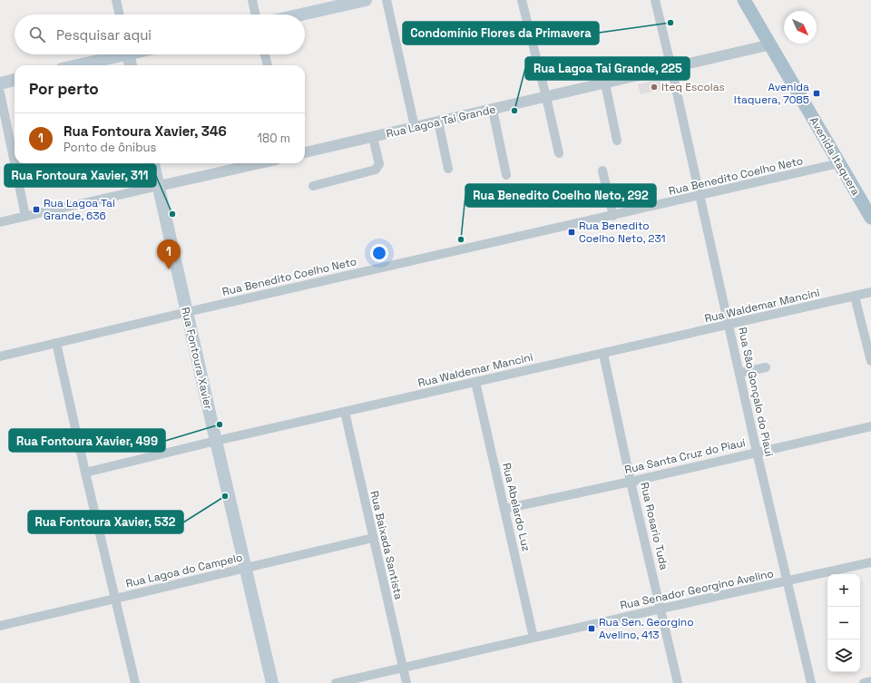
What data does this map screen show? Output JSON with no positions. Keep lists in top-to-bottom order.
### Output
{
  "streets": {
    "main road": ["Avenida Itaquera", "Rua Fontoura Xavier"],
    "street": [
      "Rua Lagoa Tai Grande",
      "Rua Benedito Coelho Neto",
      "Rua Waldemar Mancini",
      "Rua São Gonçalo do Piaui",
      "Rua Santa Cruz do Piauí",
      "Rua Abelardo Luz",
      "Rua Rosario Tuda",
      "Rua Baixada Santista",
      "Rua Lagoa do Campelo",
      "Rua Senador Georgino Avelino"
    ]
  },
  "crossings": [
    ["Rua Lagoa Tai Grande", "Avenida Itaquera"],
    ["Rua Lagoa Tai Grande", "Rua São Gonçalo do Piaui"],
    ["Avenida Itaquera", "Rua Benedito Coelho Neto"],
    ["Rua Benedito Coelho Neto", "Rua Fontoura Xavier"],
    ["Rua Benedito Coelho Neto", "Rua São Gonçalo do Piaui"],
    ["Rua Waldemar Mancini", "Rua Fontoura Xavier"],
    ["Rua Waldemar Mancini", "Rua São Gonçalo do Piaui"],
    ["Rua Waldemar Mancini", "Rua Abelardo Luz"],
    ["Rua Waldemar Mancini", "Rua Rosario Tuda"],
    ["Rua Waldemar Mancini", "Rua Baixada Santista"],
    ["Rua Fontoura Xavier", "Rua Lagoa do Campelo"],
    ["Rua São Gonçalo do Piaui", "Rua Santa Cruz do Piauí"],
    ["Rua São Gonçalo do Piaui", "Rua Senador Georgino Avelino"],
    ["Rua Santa Cruz do Piauí", "Rua Abelardo Luz"],
    ["Rua Santa Cruz do Piauí", "Rua Rosario Tuda"],
    ["Rua Abelardo Luz", "Rua Senador Georgino Avelino"],
    ["Rua Rosario Tuda", "Rua Senador Georgino Avelino"],
    ["Rua Baixada Santista", "Rua Lagoa do Campelo"],
    ["Rua Baixada Santista", "Rua Senador Georgino Avelino"]
  ],
  "places": {
    "other": [
      "Condomínio Flores da Primavera",
      "Iteq Escolas",
      "Rua Lagoa Tai Grande, 225",
      "Rua Fontoura Xavier, 311",
      "Rua Benedito Coelho Neto, 292",
      "Rua Fontoura Xavier, 499",
      "Rua Fontoura Xavier, 532"
    ],
    "transit": [
      "Avenida Itaquera, 7085",
      "Rua Lagoa Tai Grande, 636",
      "Rua Benedito Coelho Neto, 231",
      "Rua Sen. Georgino Avelino, 413"
    ]
  },
  "north": "bottom right",
  "page": {
    "search": "Pesquisar aqui",
    "heading": "Por perto",
    "list": [
      {
        "mark": "1",
        "name": "Rua Fontoura Xavier, 346",
        "note": "Ponto de ônibus",
        "value": "180 m"
      }
    ],
    "pins": "1",
    "map_buttons": ["+", "−"]
  }
}
